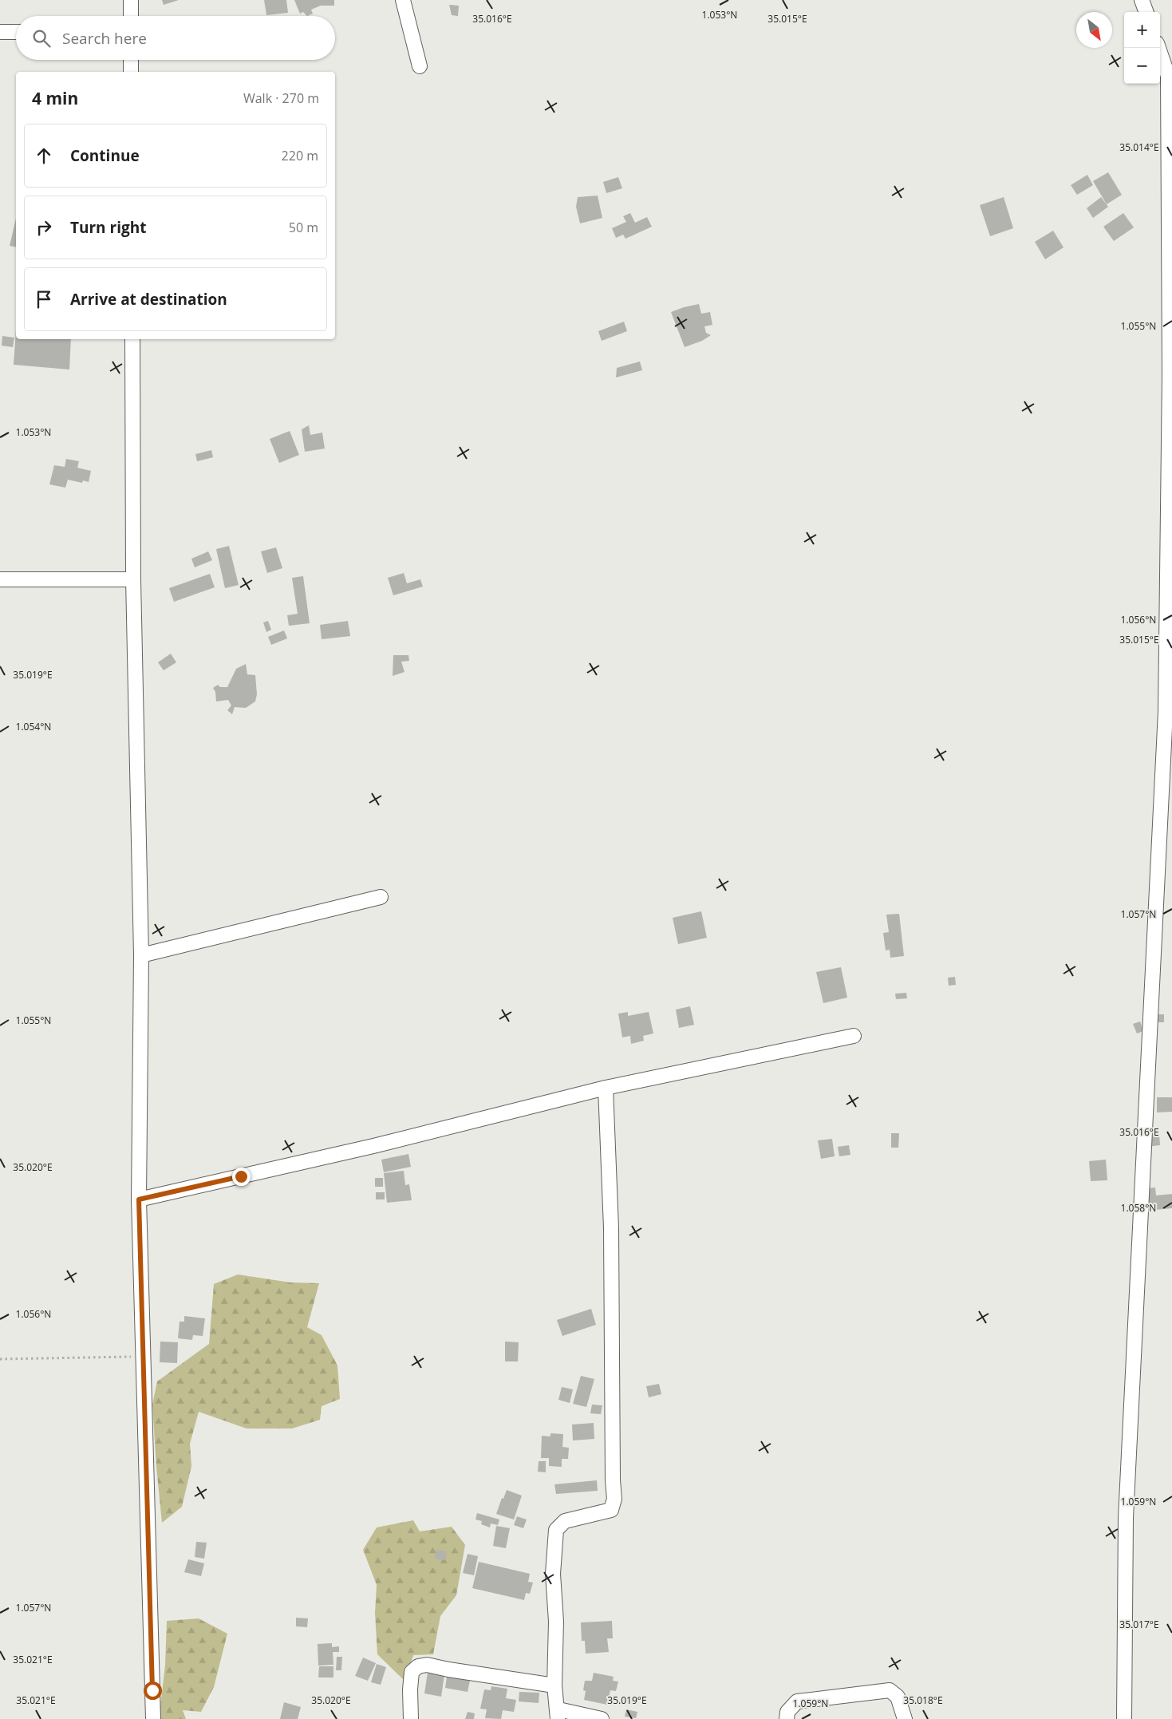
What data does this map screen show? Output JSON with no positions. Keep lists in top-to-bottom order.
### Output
{
  "north": "bottom right",
  "page": {
    "map_buttons": ["+", "−"],
    "search": "Search here",
    "heading": ["4 min", "Walk · 270 m"],
    "list": [
      ["Continue", "220 m"],
      ["Turn right", "50 m"],
      "Arrive at destination"
    ]
  },
  "coordinates": [
    "1.053°N",
    "35.015°E",
    "35.016°E",
    "35.014°E",
    "1.055°N",
    "1.056°N",
    "35.019°E",
    "1.054°N",
    "1.057°N",
    "35.020°E",
    "1.058°N",
    "1.059°N",
    "35.017°E",
    "35.021°E",
    "35.018°E"
  ]
}
